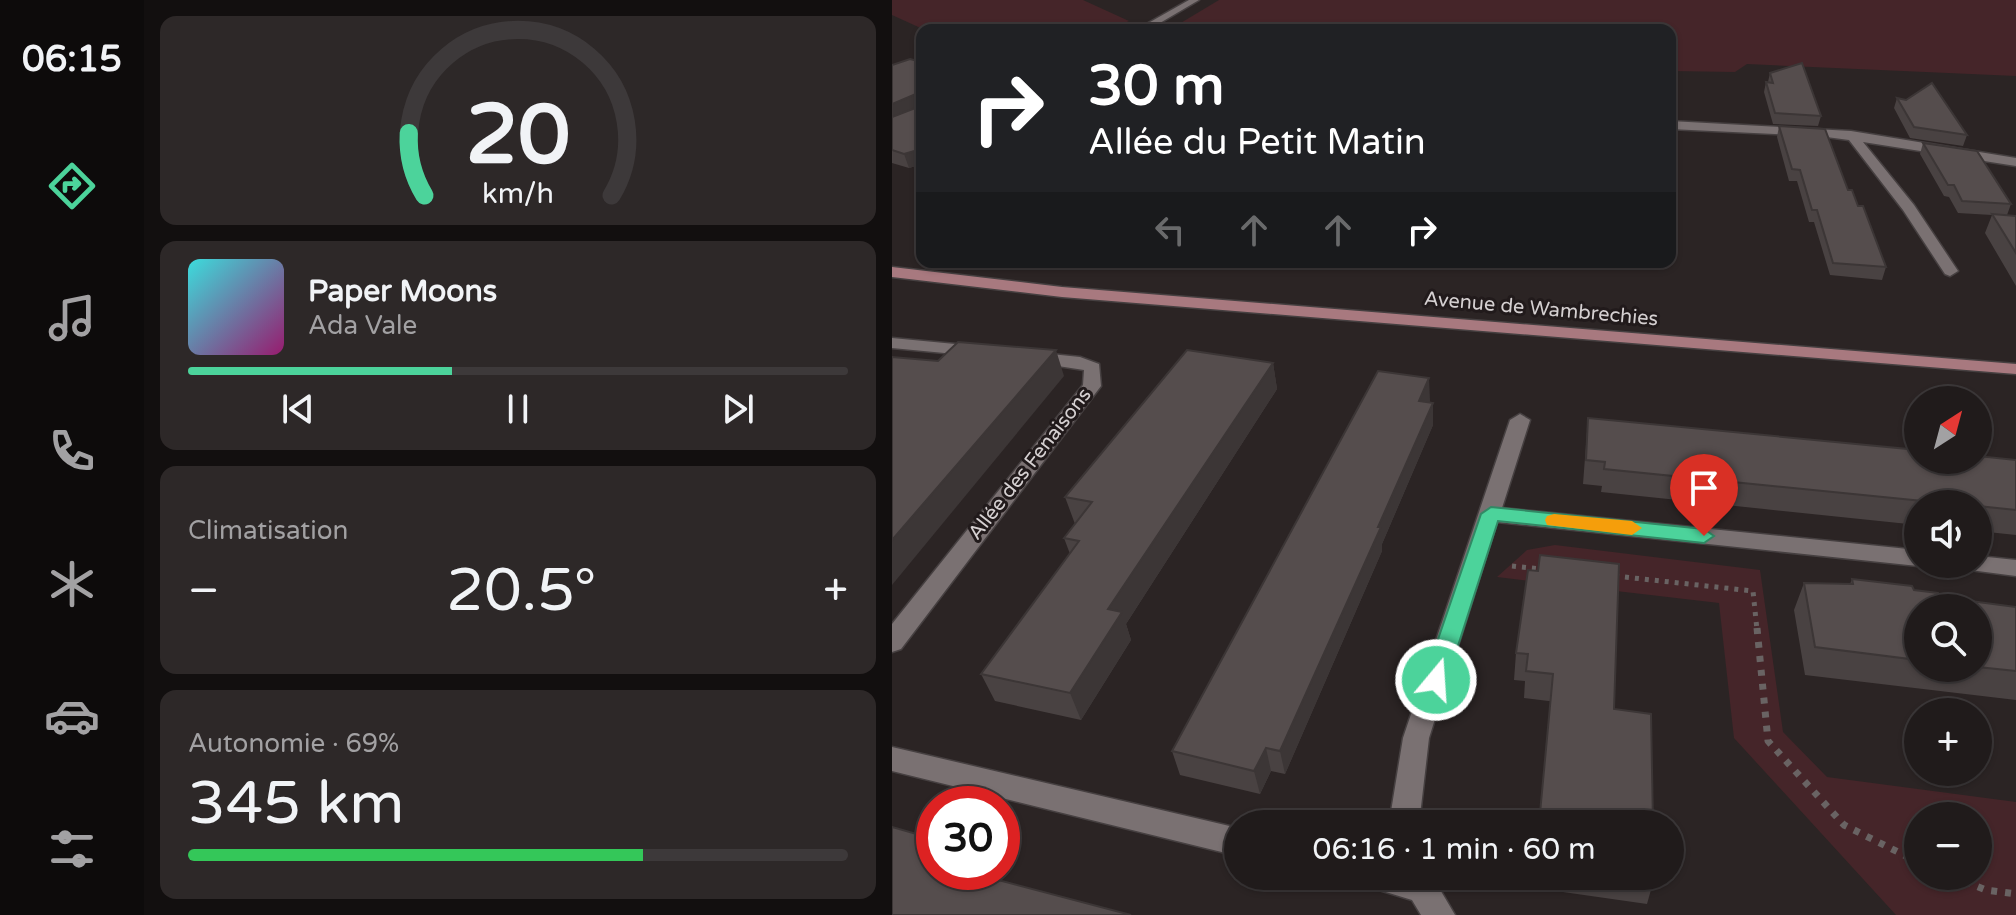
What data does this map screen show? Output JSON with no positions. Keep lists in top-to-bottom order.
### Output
{
  "streets": {
    "main road": ["Avenue de Wambrechies"],
    "street": ["Allée des Fenaisons"]
  },
  "north": "top right",
  "page": {
    "tabs": "06:15",
    "turn": ["30 m", "Allée du Petit Matin"],
    "song": ["Paper Moons", "Ada Vale"],
    "map_buttons": ["+", "−"],
    "tile": [
      "Climatisation",
      ["Autonomie · 69%", "345 km"]
    ],
    "heat": ["−", "20.5°", "+"],
    "limit": "30",
    "trip": "06:16 · 1 min · 60 m",
    "gauge": ["20", "km/h"]
  }
}
